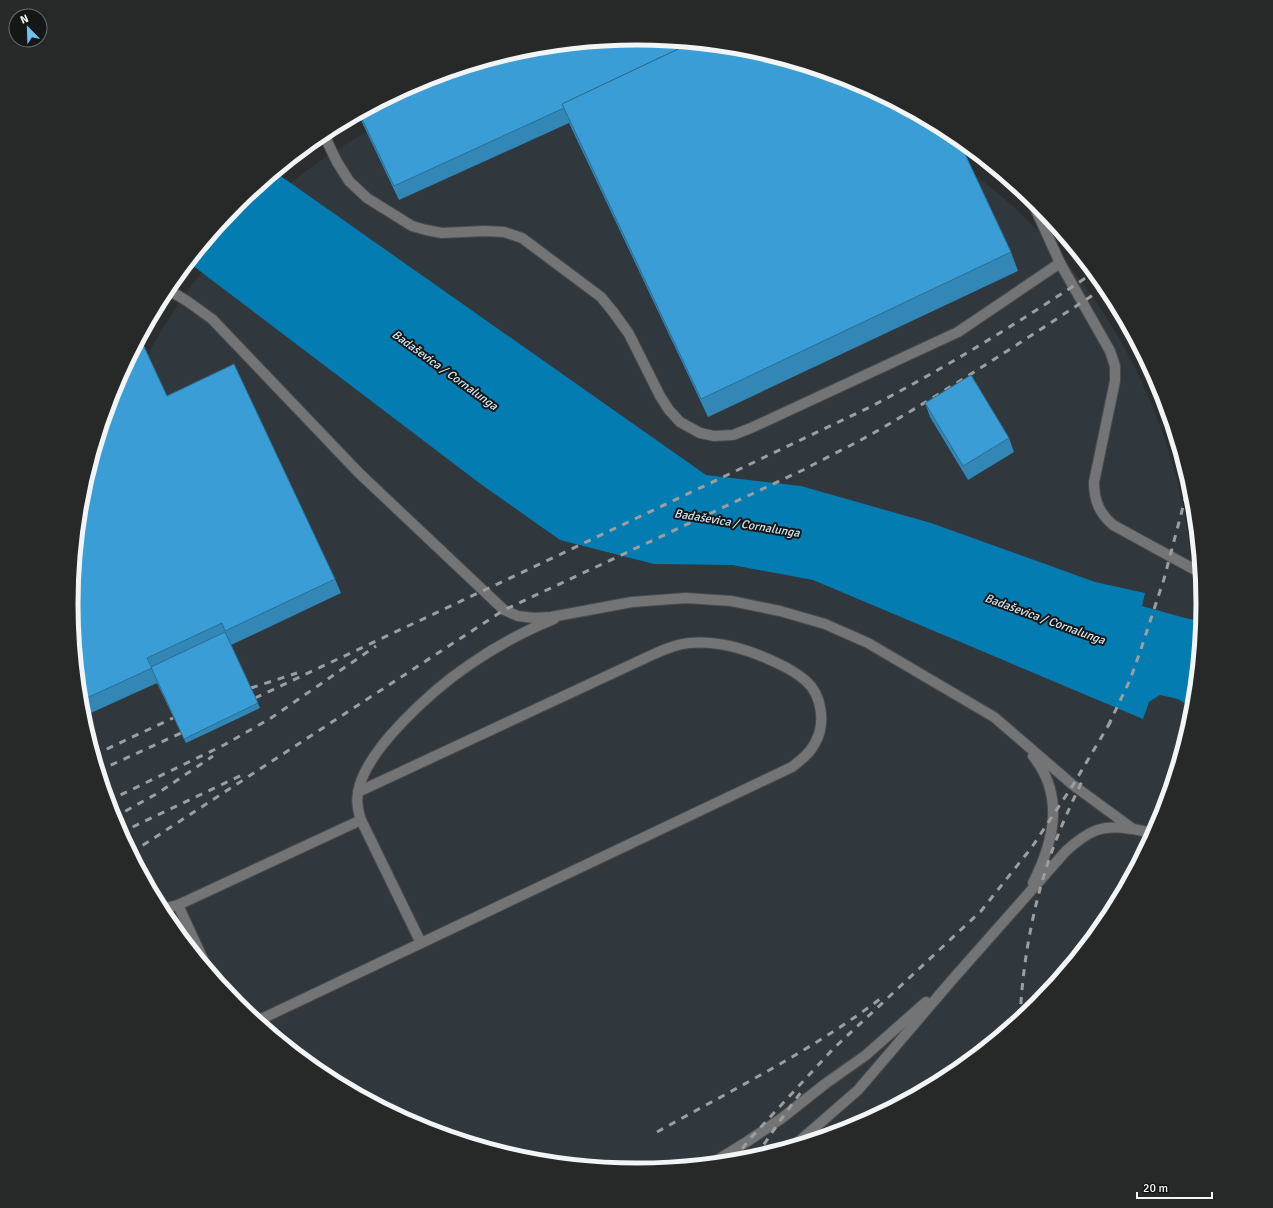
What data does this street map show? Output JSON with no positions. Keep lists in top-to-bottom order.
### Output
{
  "water": ["Badaševica / Cornalunga"],
  "scale_bar": "20 m",
  "north": "top left"
}
